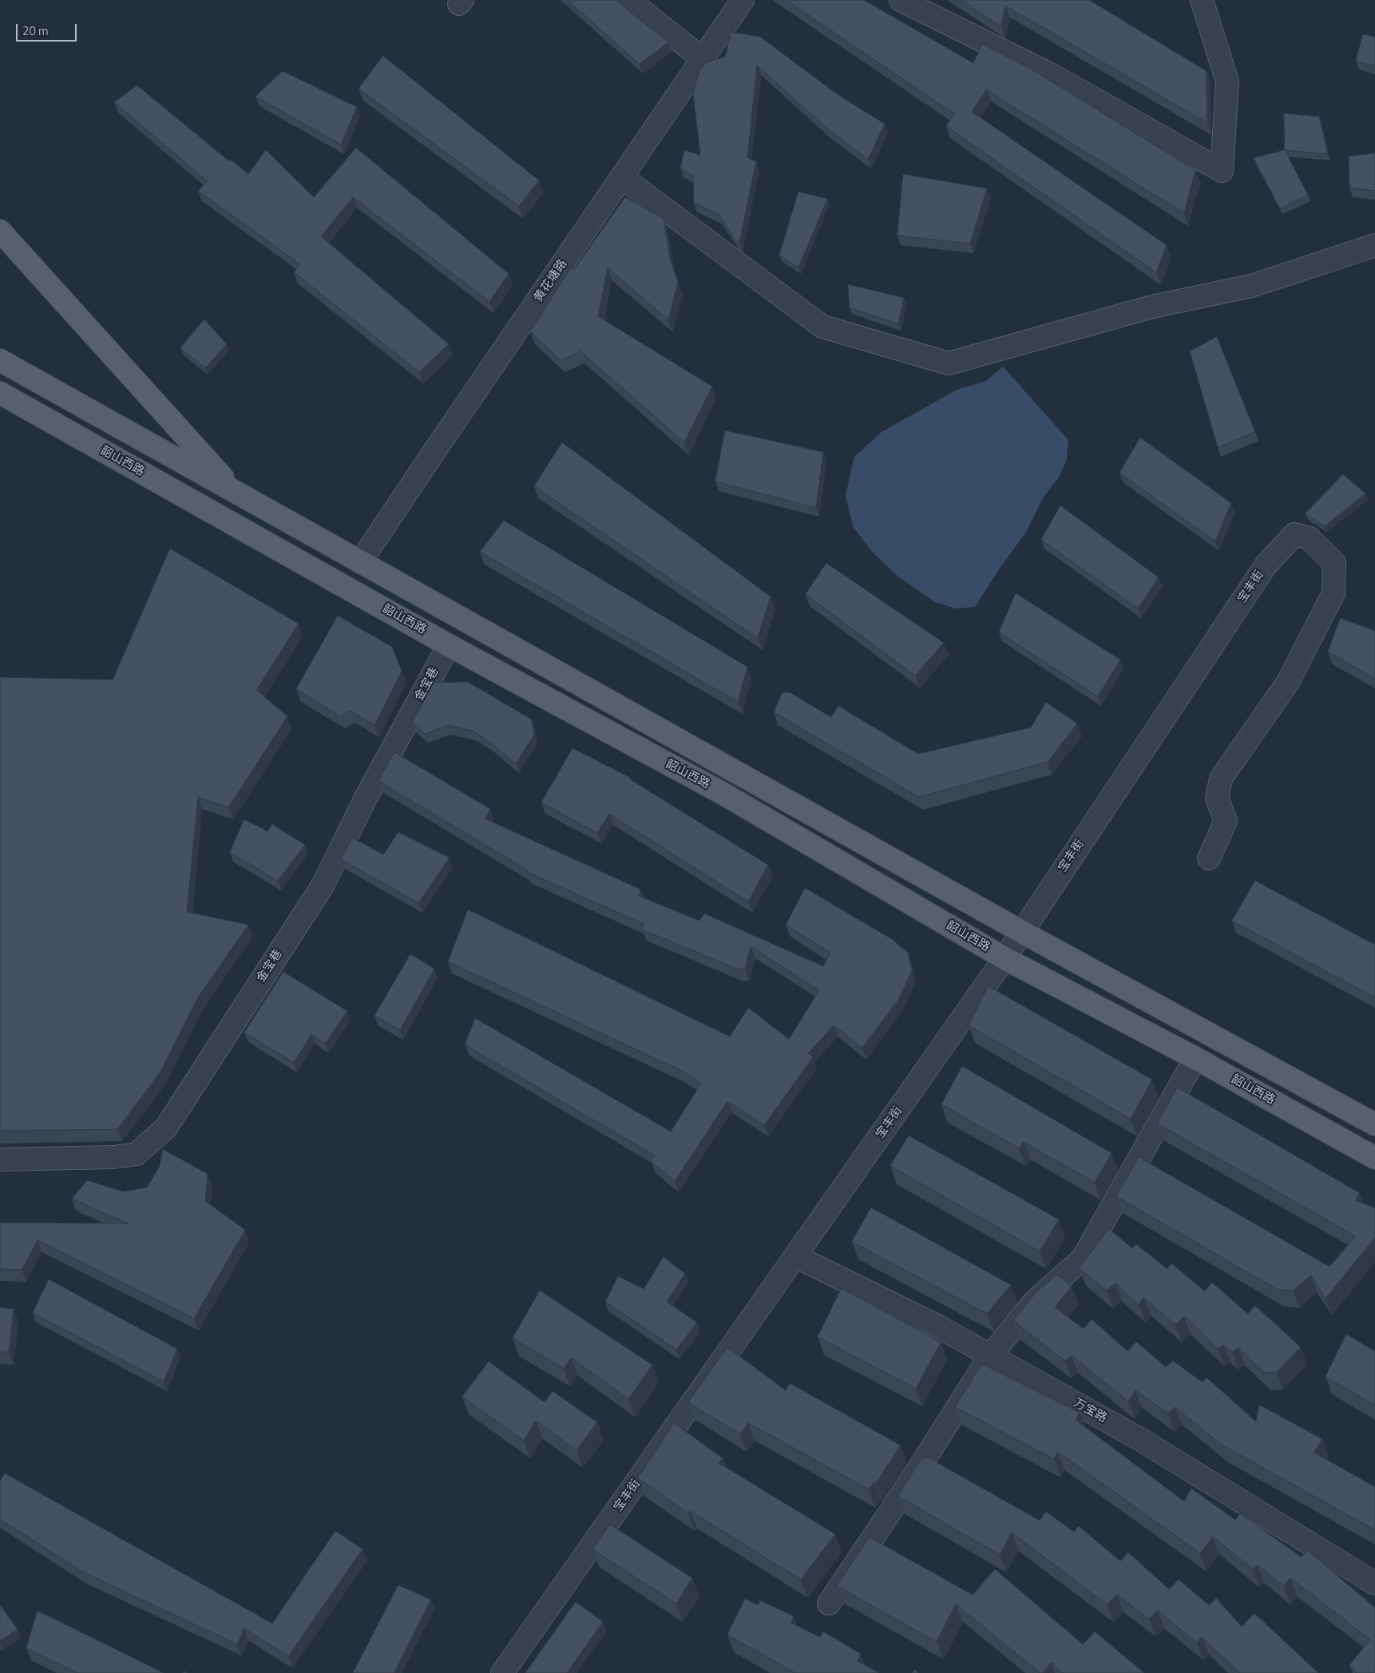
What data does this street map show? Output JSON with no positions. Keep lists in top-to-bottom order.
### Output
{
  "streets": {
    "main road": ["韶山西路"],
    "street": [
      "黄花塘路",
      "宝丰街",
      "金宝巷",
      "万宝路"
    ]
  },
  "crossings": [
    ["黄花塘路", "韶山西路"],
    ["韶山西路", "宝丰街"],
    ["韶山西路", "金宝巷"],
    ["宝丰街", "万宝路"]
  ],
  "scale_bar": "20 m"
}
